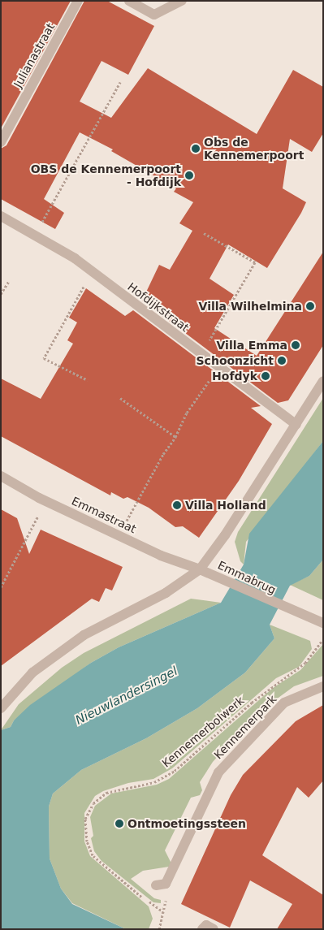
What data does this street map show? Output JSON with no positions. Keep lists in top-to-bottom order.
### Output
{
  "streets": {
    "street": [
      "Julianastraat",
      "Hofdijkstraat",
      "Emmastraat",
      "Emmabrug",
      "Kennemerpark"
    ],
    "path": ["Kennemerbolwerk"]
  },
  "crossings": [
    ["Emmastraat", "Emmabrug"]
  ],
  "water": ["Nieuwlandersingel"],
  "places": [
    "Obs de Kennemerpoort",
    "OBS de Kennemerpoort - Hofdijk",
    "Villa Wilhelmina",
    "Villa Emma",
    "Schoonzicht",
    "Hofdyk",
    "Villa Holland",
    "Ontmoetingssteen"
  ]
}
